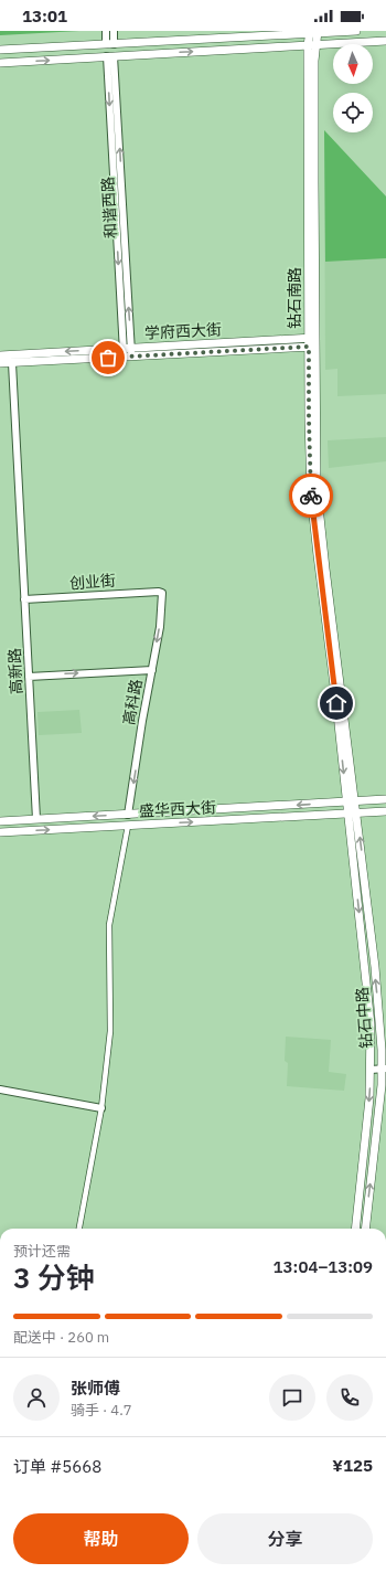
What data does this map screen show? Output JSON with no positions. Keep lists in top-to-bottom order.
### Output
{
  "streets": {
    "main road": [
      "钻石南路",
      "学府西大街",
      "盛华西大街",
      "钻石中路"
    ],
    "street": [
      "和谐西路",
      "创业街",
      "高新路",
      "高科路"
    ]
  },
  "crossings": [
    ["和谐西路", "学府西大街"],
    ["钻石南路", "学府西大街"],
    ["钻石南路", "盛华西大街"],
    ["钻石南路", "钻石中路"],
    ["学府西大街", "高新路"],
    ["创业街", "高新路"],
    ["创业街", "高科路"],
    ["高新路", "盛华西大街"],
    ["高科路", "盛华西大街"],
    ["盛华西大街", "钻石中路"]
  ],
  "one_way": ["高科路"],
  "north": "bottom",
  "page": {
    "status": "13:01",
    "heading": ["3 分钟", "预计还需", "13:04–13:09"],
    "panel": [
      "张师傅",
      "骑手 · 4.7",
      "订单 #5668",
      "¥125"
    ],
    "bar": "配送中 · 260 m",
    "buttons": ["帮助", "分享"]
  }
}
